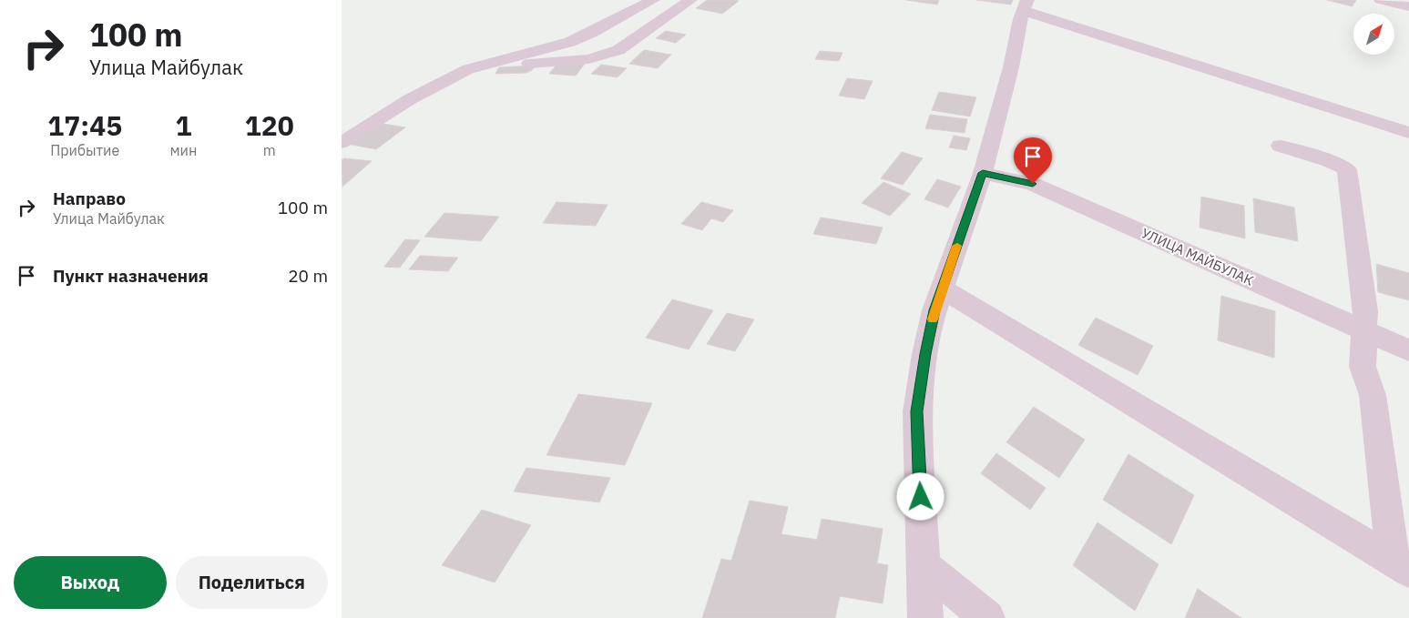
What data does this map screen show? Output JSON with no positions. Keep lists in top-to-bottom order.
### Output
{
  "streets": {
    "street": ["УЛИЦА МАЙБУЛАК"]
  },
  "north": "top right",
  "page": {
    "turn": ["100 m", "Улица Майбулак"],
    "eta": [
      "17:45",
      "Прибытие",
      "1",
      "мин",
      "120",
      "m"
    ],
    "list": [
      {
        "name": "Направо",
        "note": "Улица Майбулак",
        "value": "100 m"
      },
      {
        "name": "Пункт назначения",
        "value": "20 m"
      }
    ],
    "buttons": ["Выход", "Поделиться"]
  }
}
